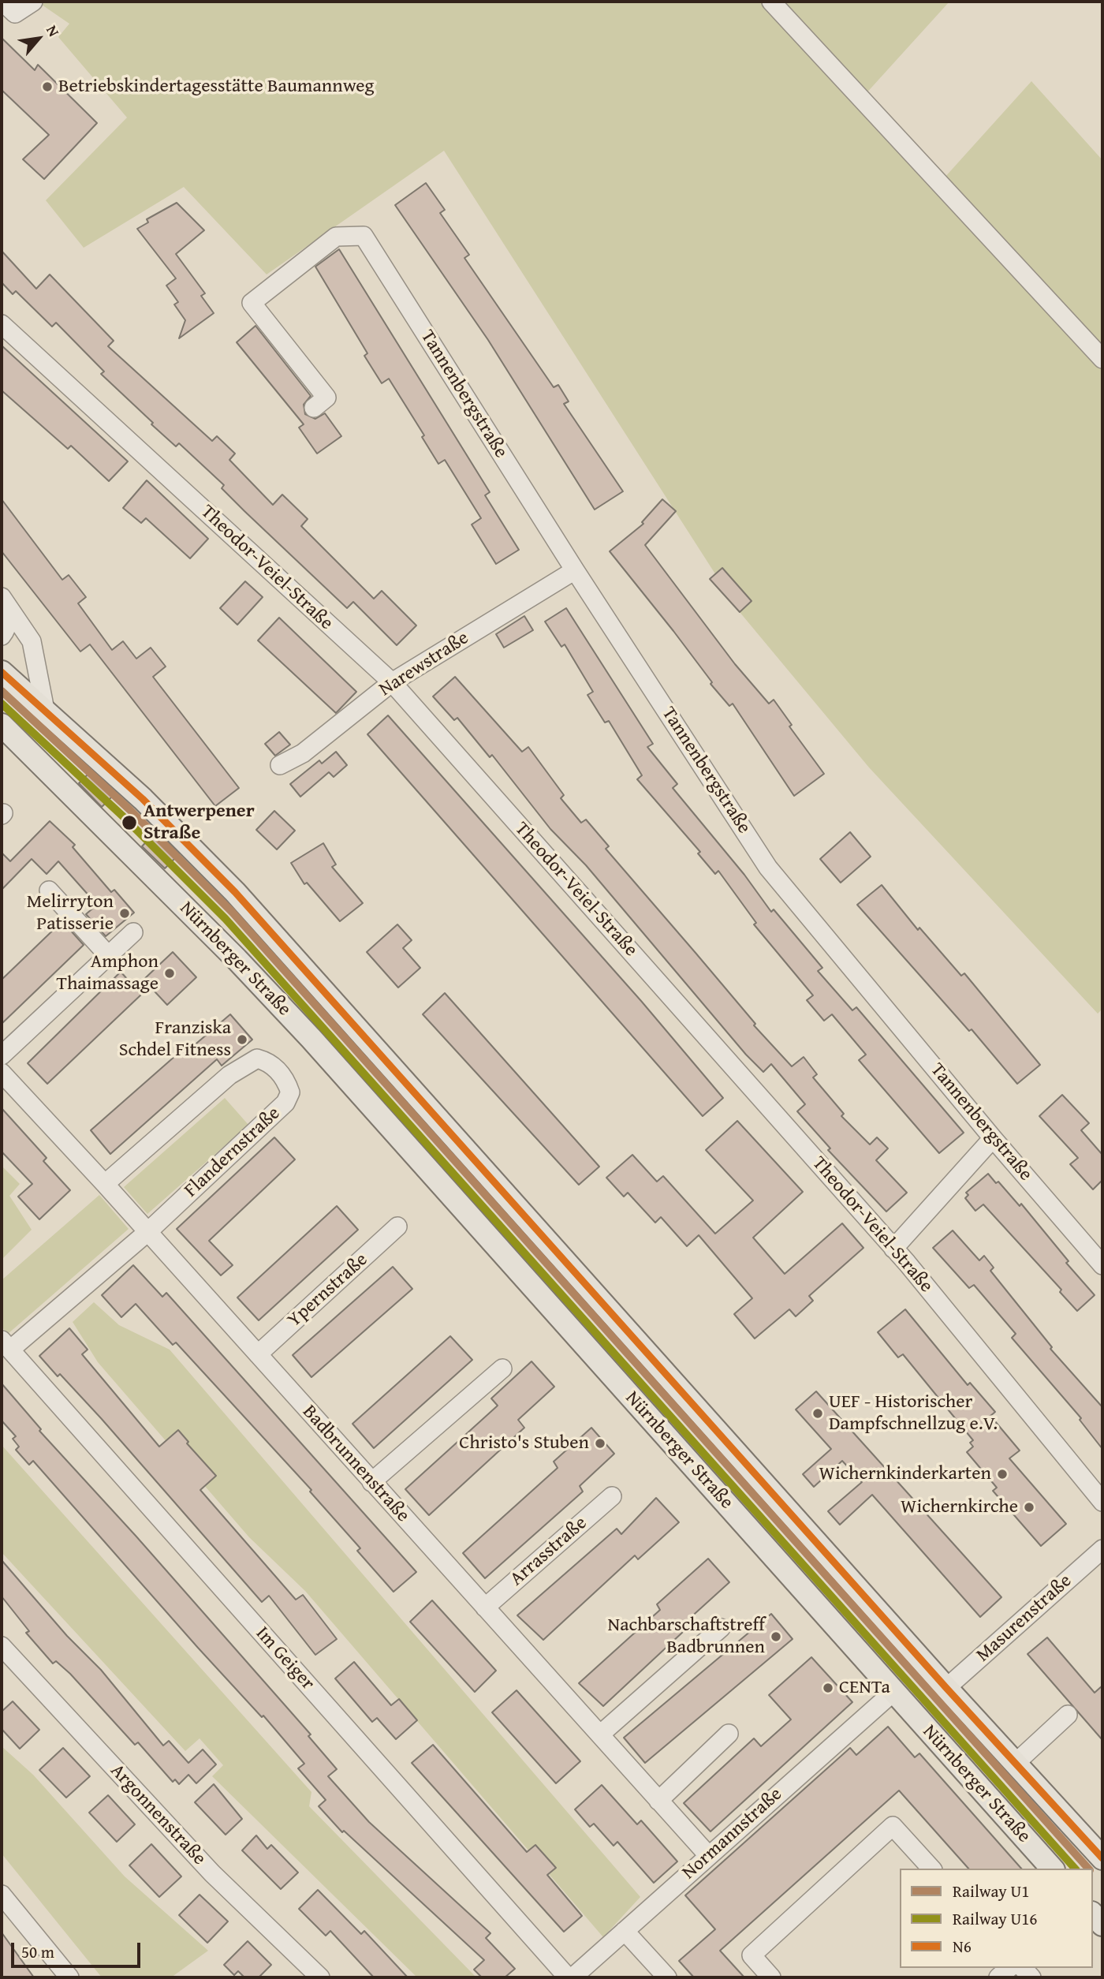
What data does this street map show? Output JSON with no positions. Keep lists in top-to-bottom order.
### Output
{
  "streets": {
    "main road": ["Nürnberger Straße"],
    "street": [
      "Tannenbergstraße",
      "Theodor-Veiel-Straße",
      "Narewstraße",
      "Flandernstraße",
      "Ypernstraße",
      "Badbrunnenstraße",
      "Arrasstraße",
      "Masurenstraße",
      "Im Geiger",
      "Argonnenstraße",
      "Normannstraße"
    ]
  },
  "crossings": [
    ["Tannenbergstraße", "Narewstraße"],
    ["Theodor-Veiel-Straße", "Narewstraße"],
    ["Nürnberger Straße", "Normannstraße"],
    ["Flandernstraße", "Badbrunnenstraße"],
    ["Flandernstraße", "Im Geiger"],
    ["Ypernstraße", "Badbrunnenstraße"],
    ["Badbrunnenstraße", "Arrasstraße"],
    ["Badbrunnenstraße", "Normannstraße"]
  ],
  "places": [
    "Betriebskindertagesstätte Baumannweg",
    "Antwerpener Straße",
    "Melirryton Patisserie",
    "Amphon Thaimassage",
    "Franziska Schdel Fitness",
    "UEF - Historischer Dampfschnellzug e.V.",
    "Christo's Stuben",
    "Wichernkinderkarten",
    "Wichernkirche",
    "Nachbarschaftstreff Badbrunnen",
    "CENTa"
  ],
  "lines": ["transit line N6", "rail line U1", "rail line U16"],
  "legend": ["Railway U1", "Railway U16", "N6"],
  "scale_bar": "50 m",
  "north": "top right"
}
